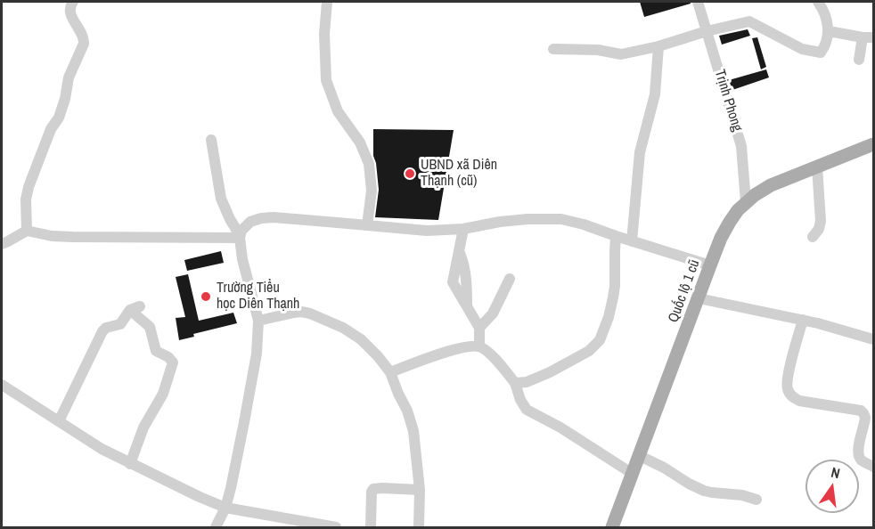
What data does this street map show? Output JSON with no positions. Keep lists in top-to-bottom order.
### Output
{
  "streets": {
    "main road": ["Quốc lộ 1 cũ"],
    "street": ["Trịnh Phong"]
  },
  "crossings": [
    ["Trịnh Phong", "Quốc lộ 1 cũ"]
  ],
  "places": ["UBND xã Diên Thạnh (cũ)", "Trường Tiểu học Diên Thạnh"],
  "north": "top"
}
